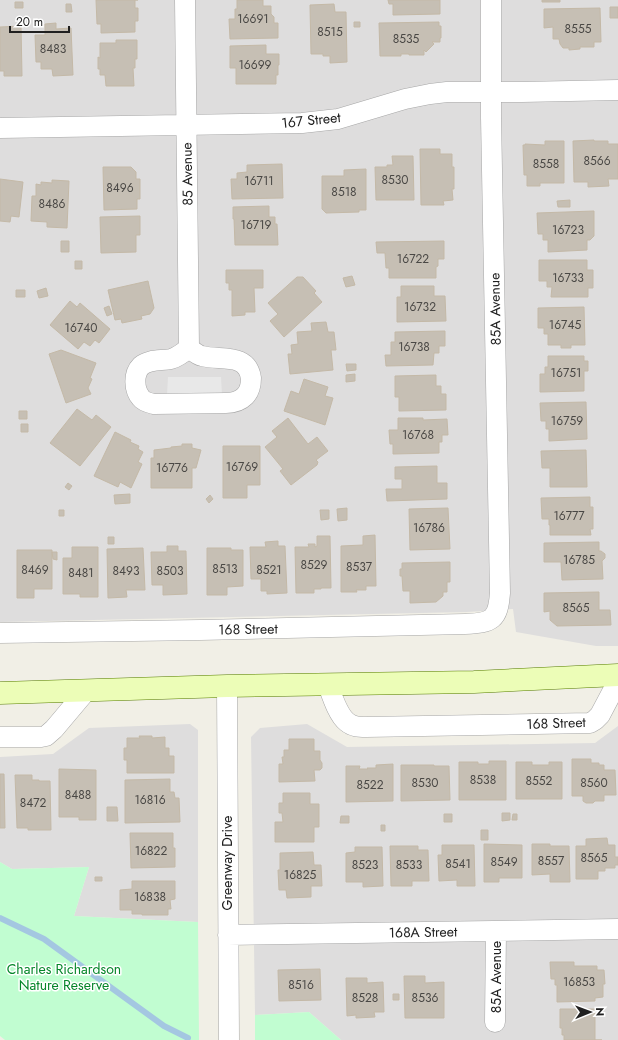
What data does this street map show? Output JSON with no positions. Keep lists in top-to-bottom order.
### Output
{
  "streets": {
    "street": [
      "167 Street",
      "85 Avenue",
      "85A Avenue",
      "168 Street",
      "Greenway Drive",
      "168A Street"
    ]
  },
  "crossings": [
    ["167 Street", "85 Avenue"],
    ["167 Street", "85A Avenue"],
    ["85A Avenue", "168 Street"],
    ["85A Avenue", "168A Street"],
    ["Greenway Drive", "168A Street"]
  ],
  "parks": ["Charles Richardson Nature Reserve"],
  "house_numbers": [
    "16691",
    "8555",
    "8515",
    "8535",
    "8483",
    "16699",
    "8566",
    "8558",
    "8530",
    "16711",
    "8496",
    "8518",
    "8486",
    "16719",
    "16723",
    "16722",
    "16733",
    "16732",
    "16745",
    "16740",
    "16738",
    "16751",
    "16759",
    "16768",
    "16769",
    "16776",
    "16777",
    "16786",
    "16785",
    "8529",
    "8537",
    "8513",
    "8469",
    "8521",
    "8493",
    "8503",
    "8481",
    "8565",
    "8538",
    "8552",
    "8530",
    "8560",
    "8522",
    "8488",
    "16816",
    "8472",
    "16822",
    "8565",
    "8557",
    "8549",
    "8541",
    "8523",
    "8533",
    "16825",
    "16838",
    "16853",
    "8516",
    "8528",
    "8536"
  ],
  "scale_bar": "20 m",
  "north": "right"
}
